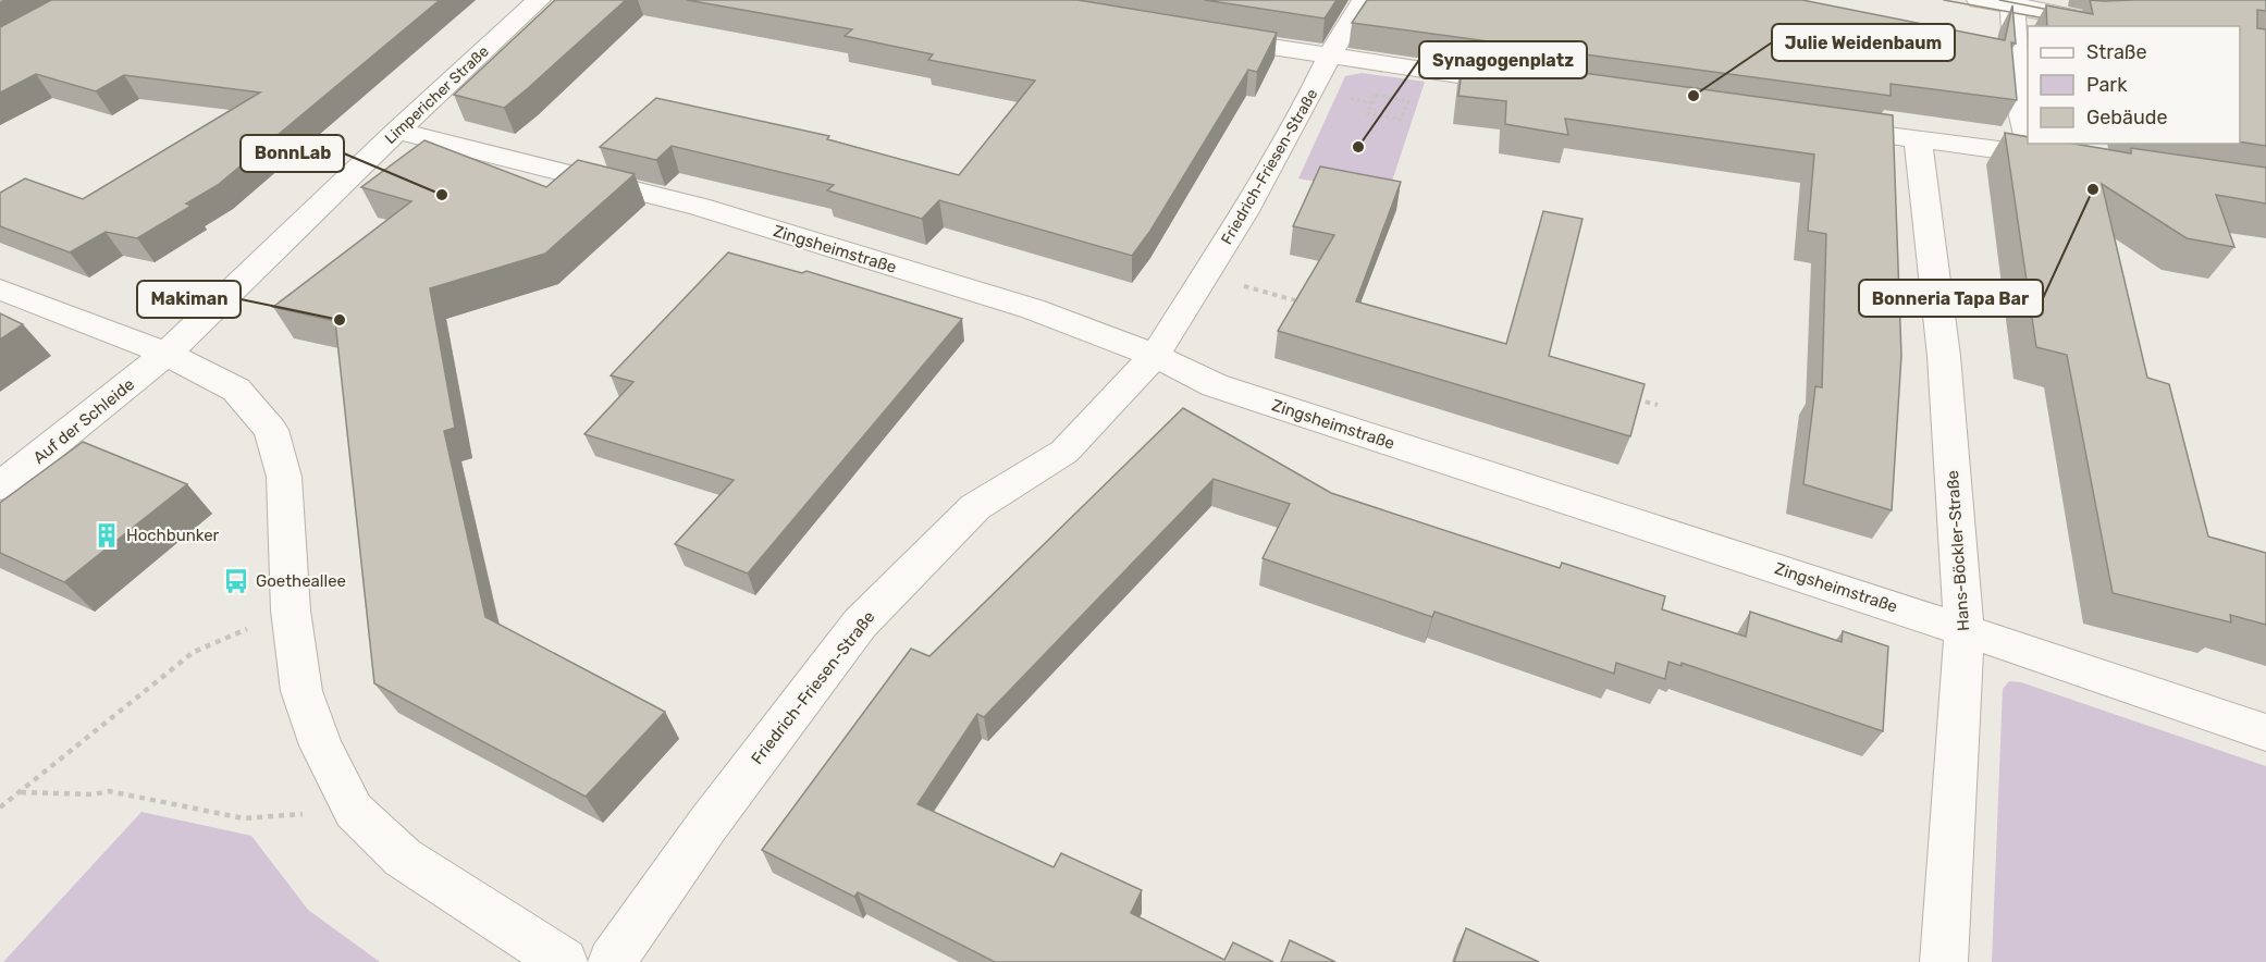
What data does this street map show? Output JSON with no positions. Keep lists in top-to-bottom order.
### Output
{
  "streets": {
    "street": [
      "Limpericher Straße",
      "Friedrich-Friesen-Straße",
      "Zingsheimstraße",
      "Auf der Schleide",
      "Hans-Böckler-Straße"
    ]
  },
  "crossings": [
    ["Limpericher Straße", "Zingsheimstraße"],
    ["Limpericher Straße", "Auf der Schleide"],
    ["Friedrich-Friesen-Straße", "Zingsheimstraße"],
    ["Zingsheimstraße", "Hans-Böckler-Straße"]
  ],
  "places": {
    "other": [
      "Julie Weidenbaum",
      "Synagogenplatz",
      "Bonneria Tapa Bar",
      "BonnLab",
      "Makiman"
    ],
    "building": ["Hochbunker"],
    "bus stop": ["Goetheallee"]
  },
  "legend": ["Straße", "Park", "Gebäude"]
}
